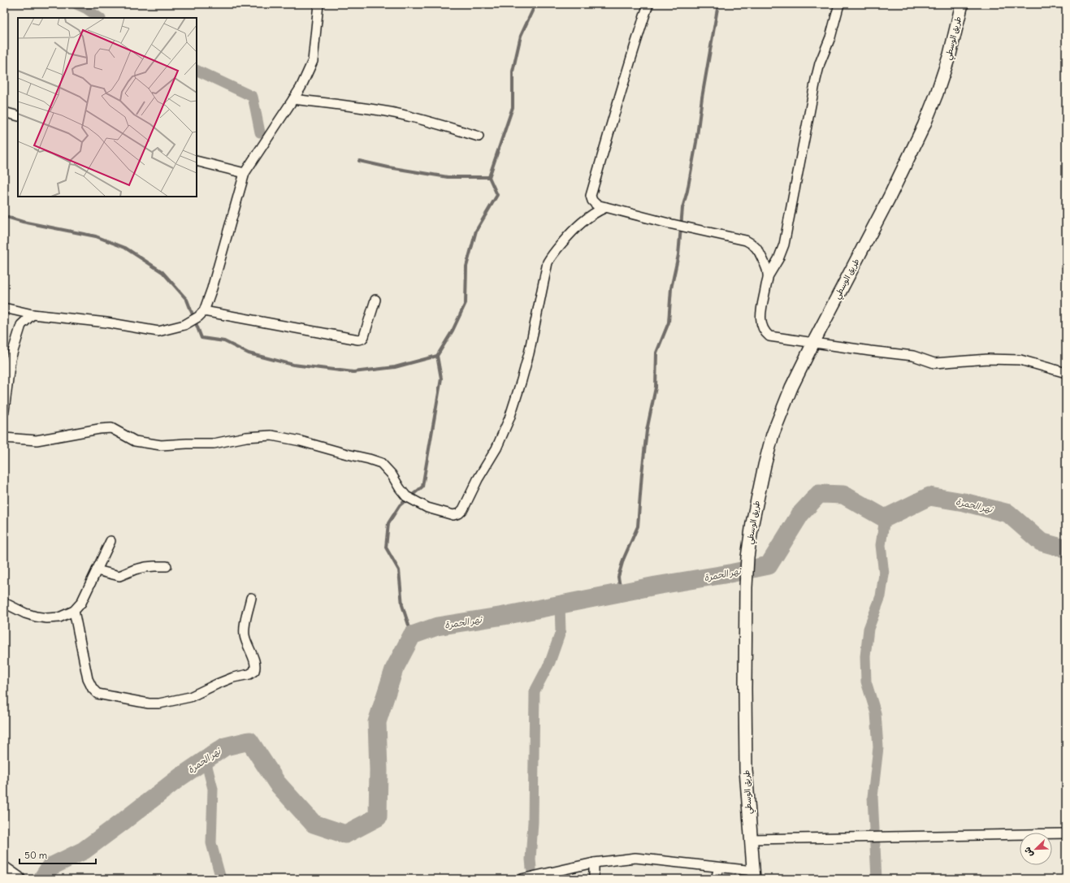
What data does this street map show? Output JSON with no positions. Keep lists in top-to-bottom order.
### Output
{
  "streets": {
    "main road": ["طريق الوسطي"]
  },
  "water": ["نهر الحمرة"],
  "scale_bar": "50 m",
  "north": "bottom left"
}
